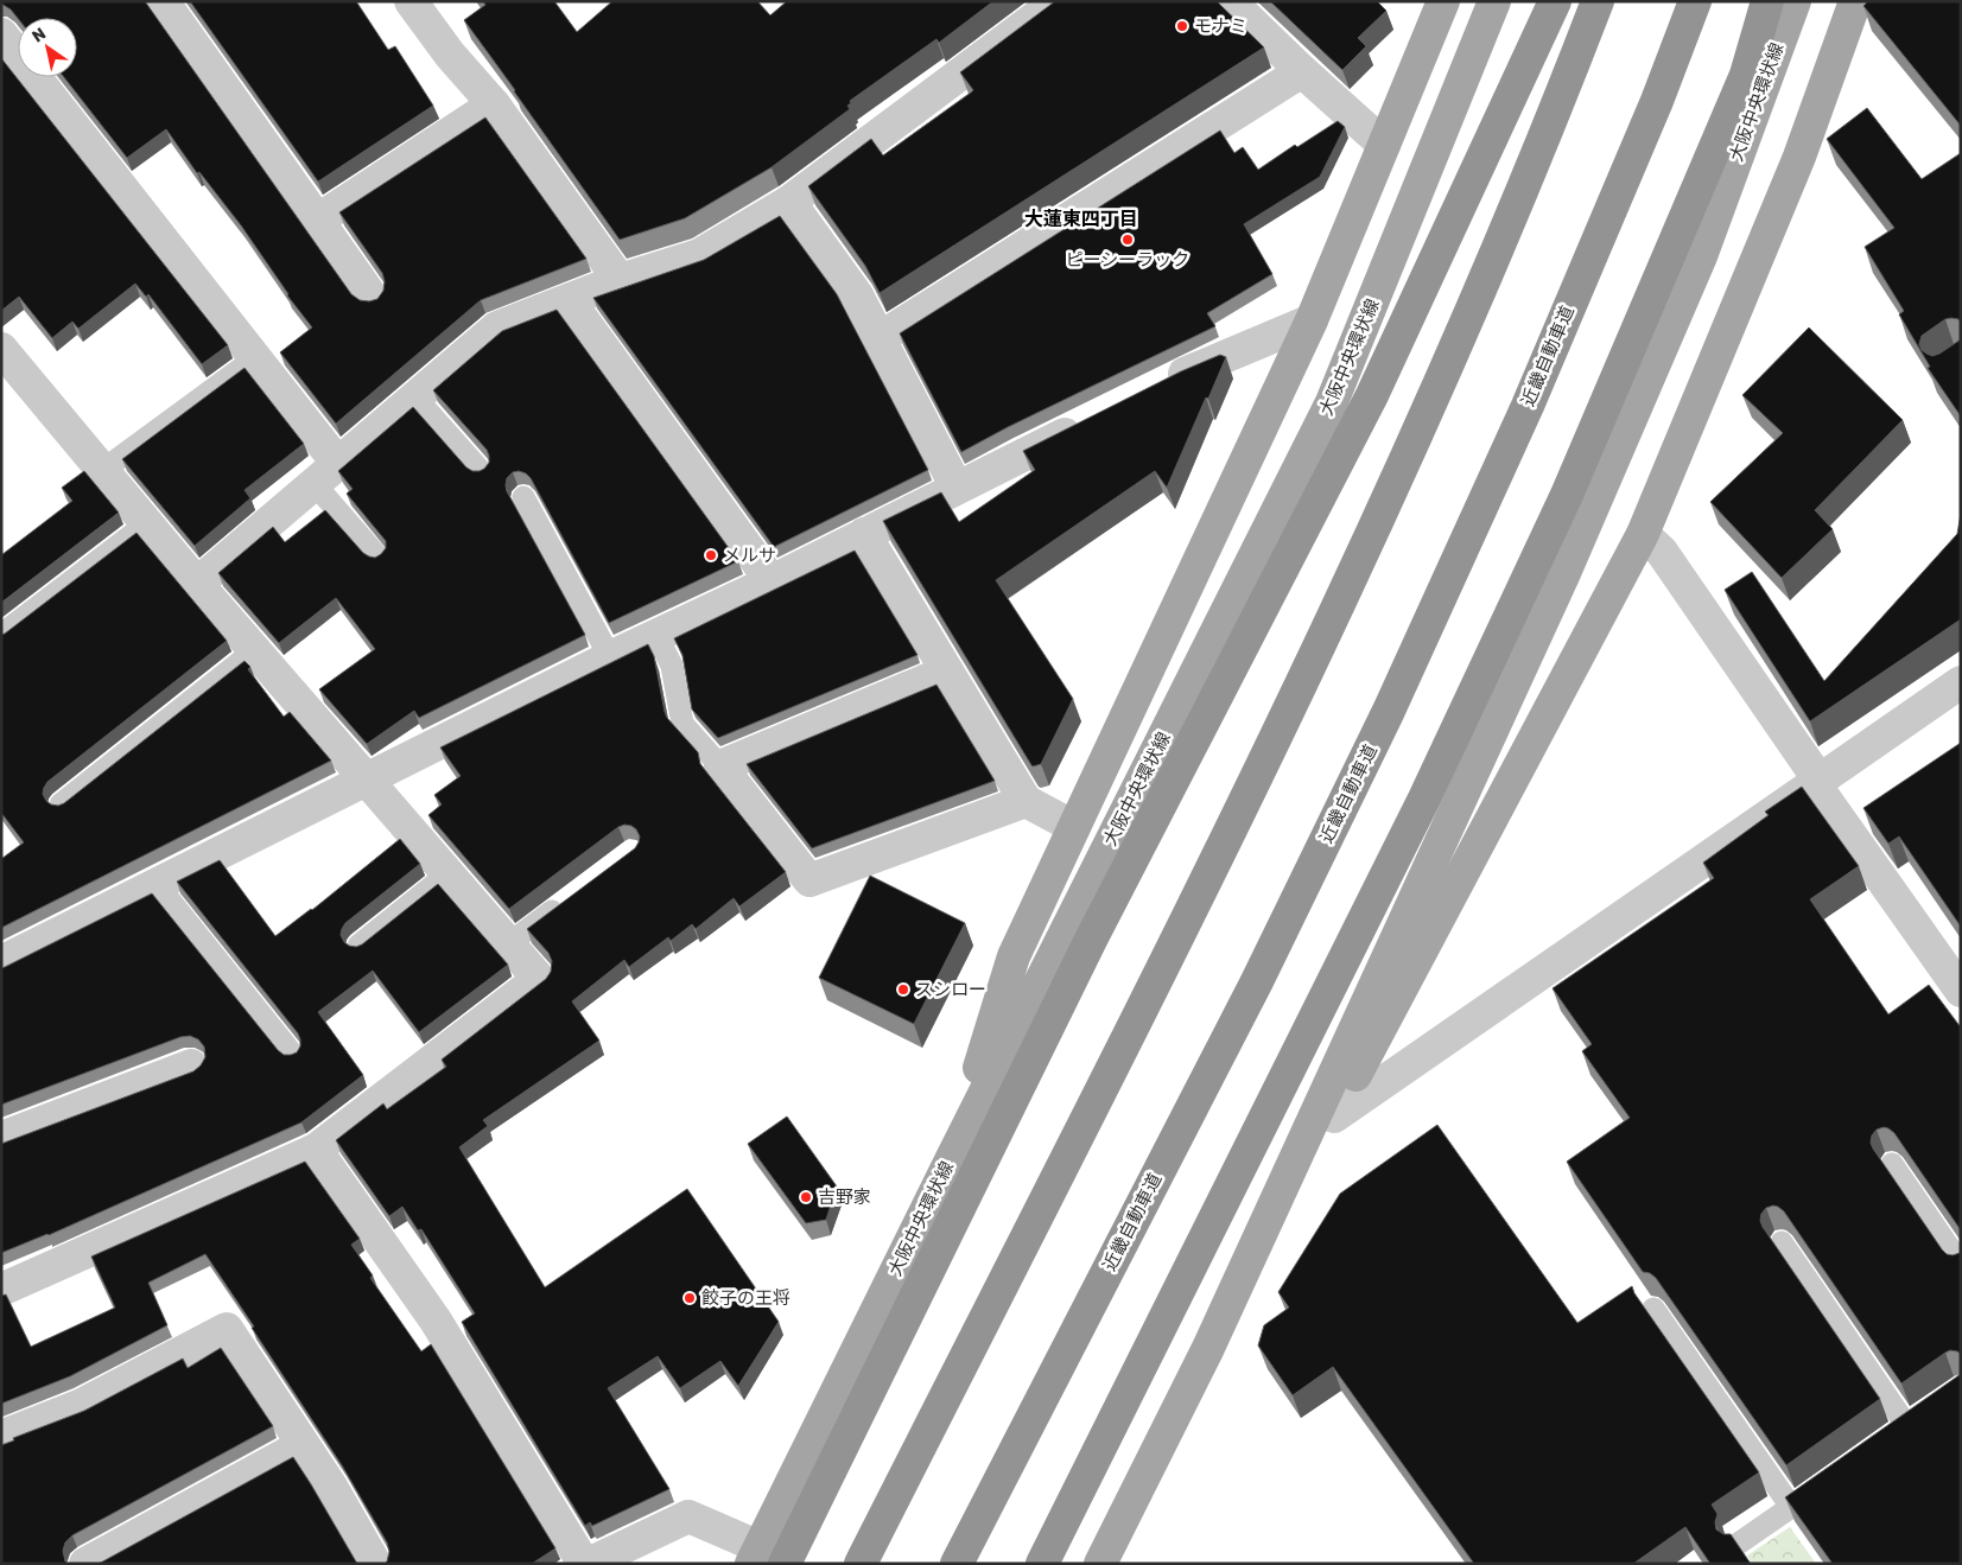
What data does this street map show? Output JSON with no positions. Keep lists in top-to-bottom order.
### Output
{
  "streets": {
    "highway": ["近畿自動車道"],
    "main road": ["大阪中央環状線"]
  },
  "districts": ["大蓮東四丁目"],
  "places": [
    "モナミ",
    "ピーシーラック",
    "メルサ",
    "スシロー",
    "吉野家",
    "餃子の王将"
  ],
  "north": "top left"
}
